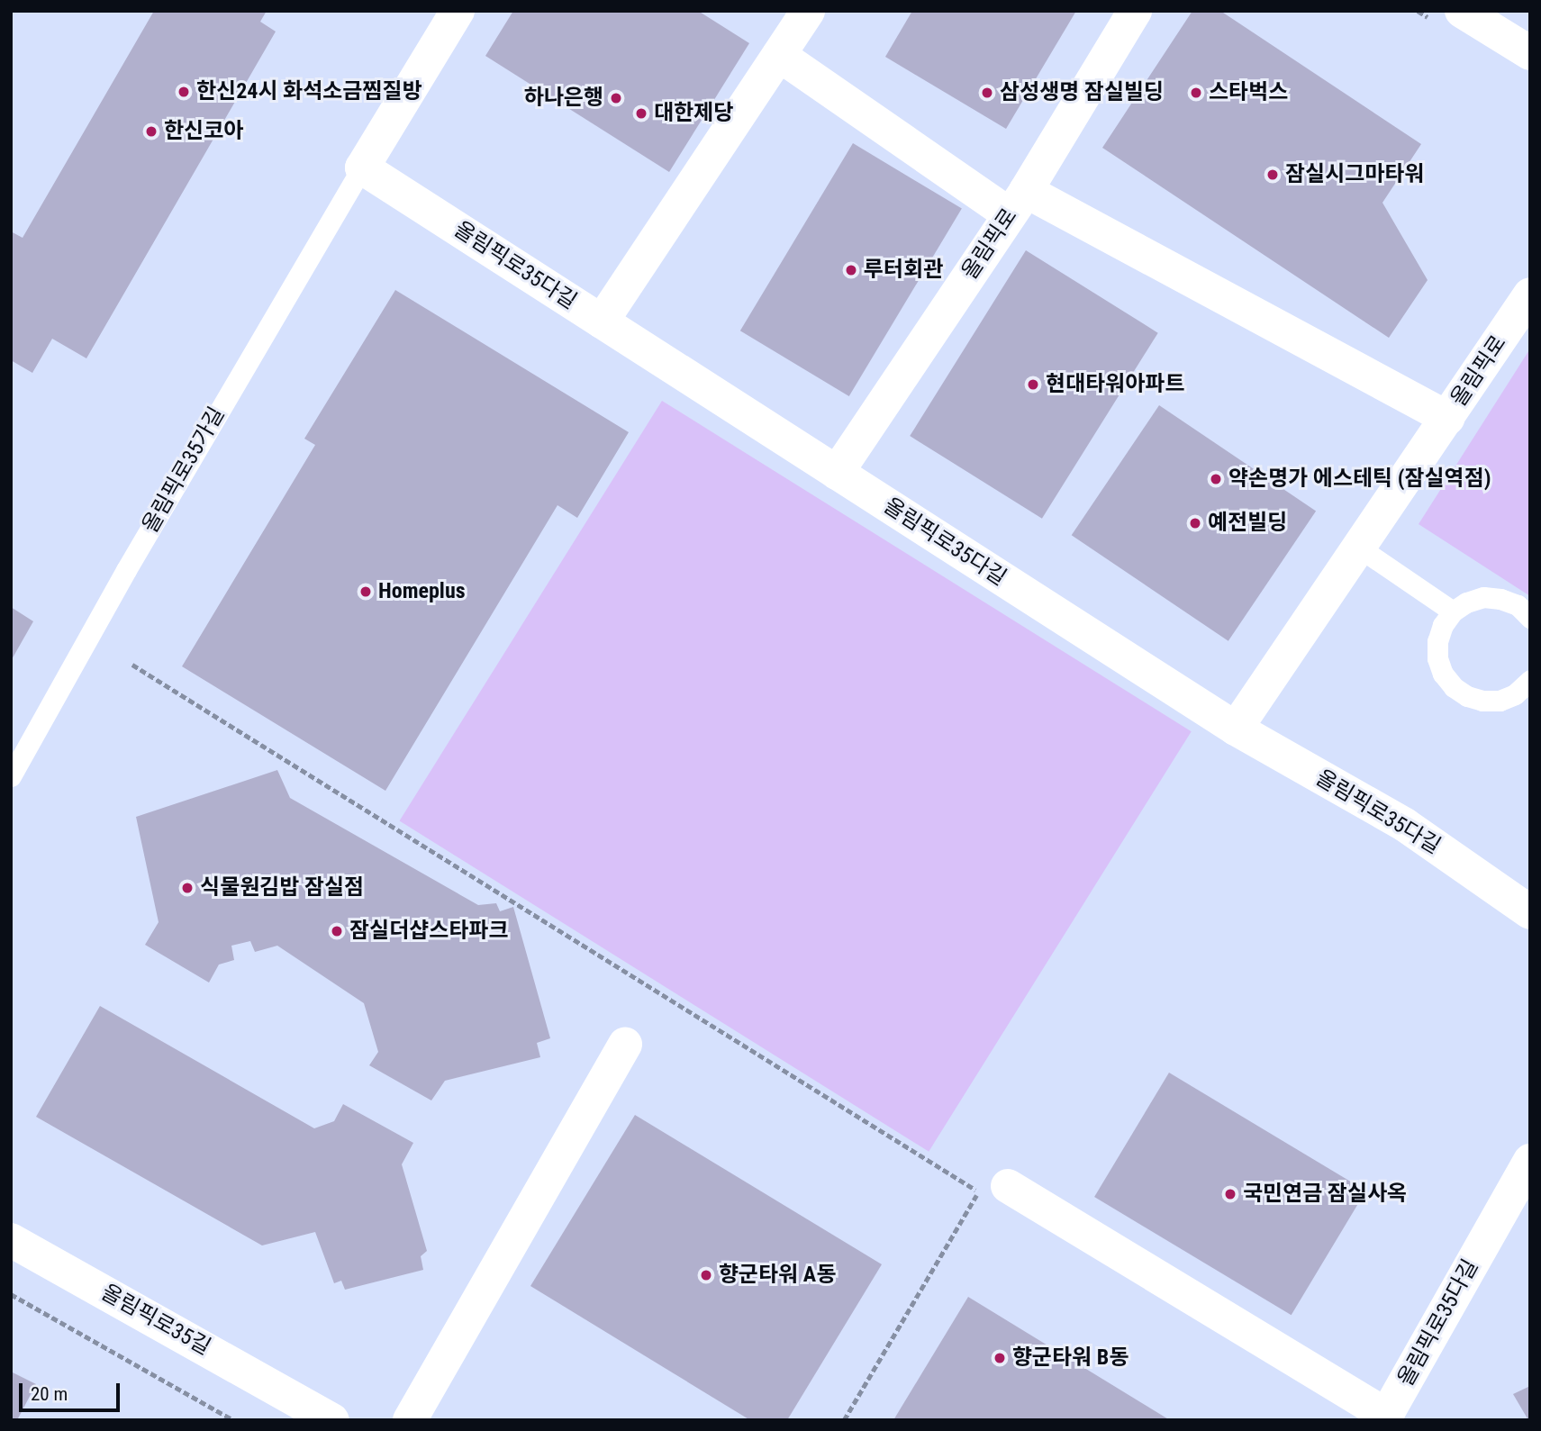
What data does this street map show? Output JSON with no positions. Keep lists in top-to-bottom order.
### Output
{
  "streets": {
    "street": ["올림픽로", "올림픽로35다길", "올림픽로35길"],
    "lane": ["올림픽로35가길"]
  },
  "crossings": [
    ["올림픽로", "올림픽로35다길"],
    ["올림픽로35다길", "올림픽로35가길"]
  ],
  "places": [
    "한신24시 화석소금찜질방",
    "삼성생명 잠실빌딩",
    "스타벅스",
    "하나은행",
    "대한제당",
    "한신코아",
    "잠실시그마타워",
    "루터회관",
    "현대타워아파트",
    "약손명가 에스테틱 (잠실역점)",
    "예전빌딩",
    "Homeplus",
    "식물원김밥 잠실점",
    "잠실더샵스타파크",
    "국민연금 잠실사옥",
    "향군타워 A동",
    "향군타워 B동"
  ],
  "scale_bar": "20 m"
}
